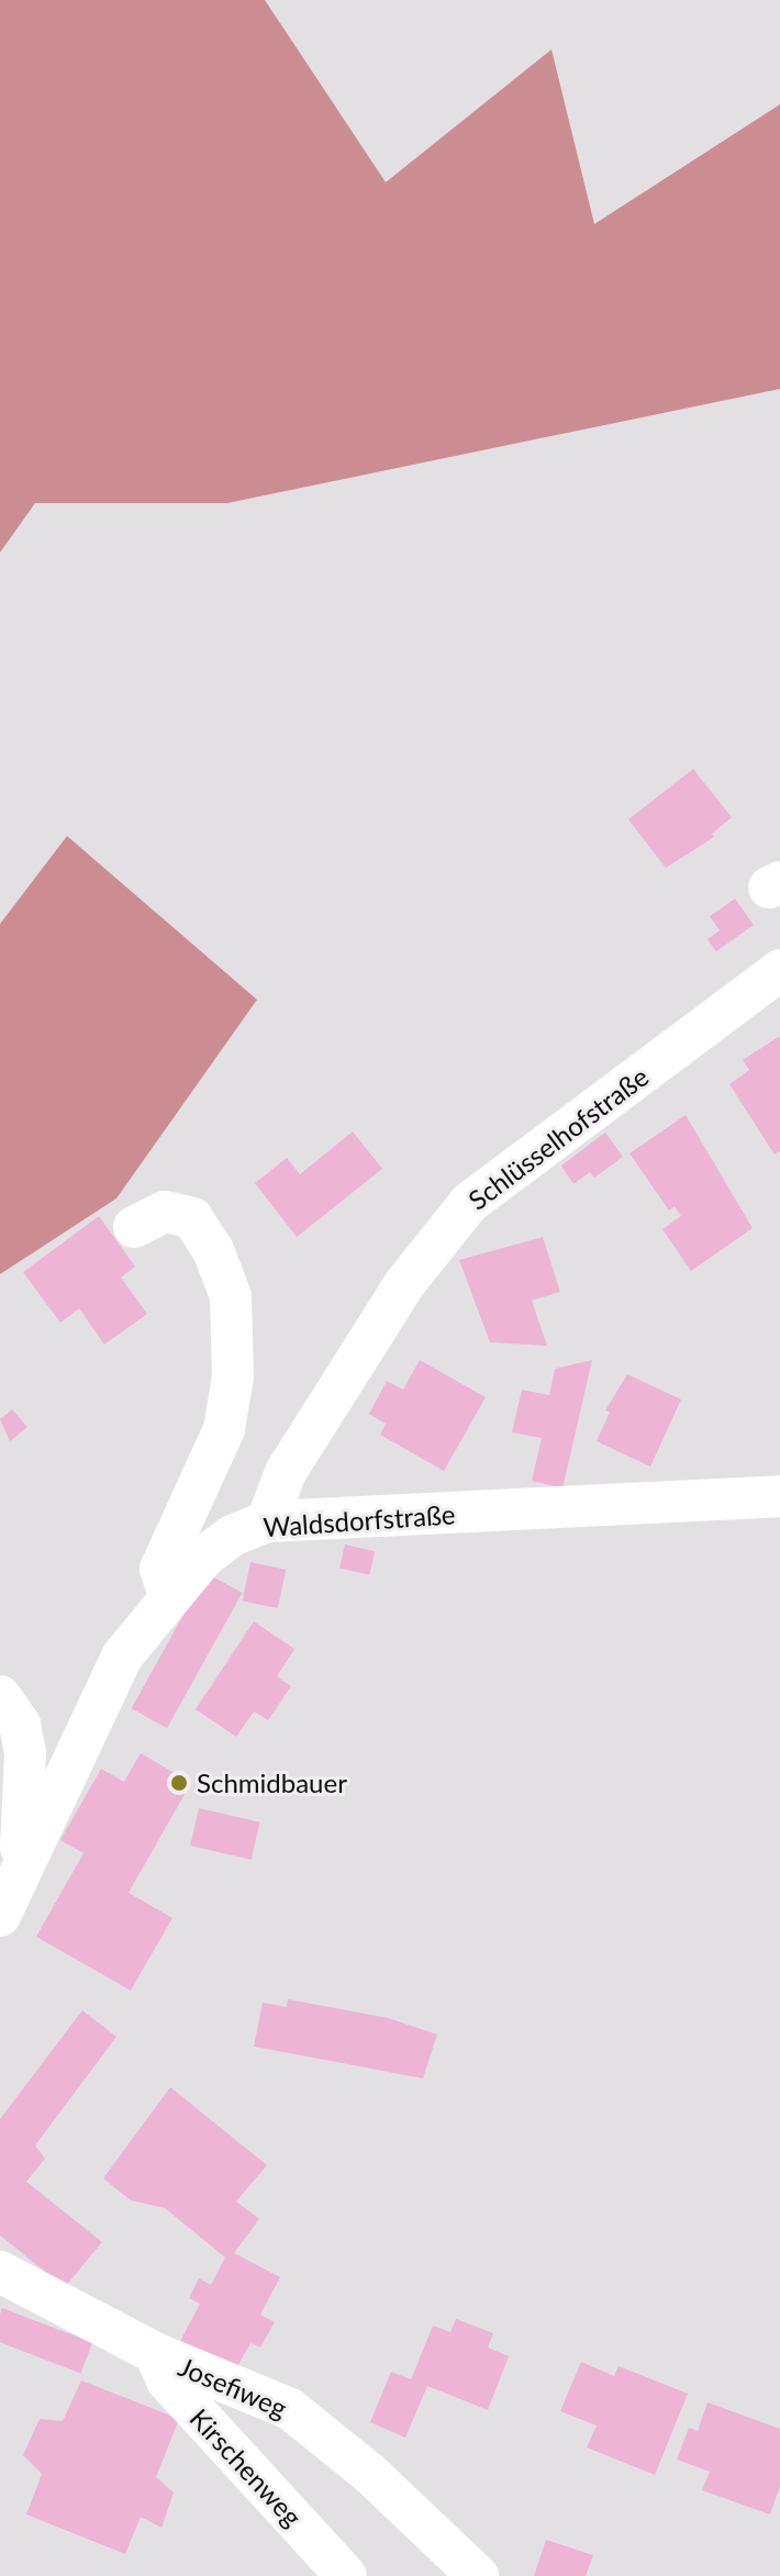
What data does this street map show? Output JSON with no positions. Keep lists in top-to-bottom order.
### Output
{
  "streets": {
    "street": [
      "Schlüsselhofstraße",
      "Waldsdorfstraße",
      "Josefiweg",
      "Kirschenweg"
    ]
  },
  "crossings": [
    ["Schlüsselhofstraße", "Waldsdorfstraße"],
    ["Josefiweg", "Kirschenweg"]
  ],
  "places": ["Schmidbauer"]
}
